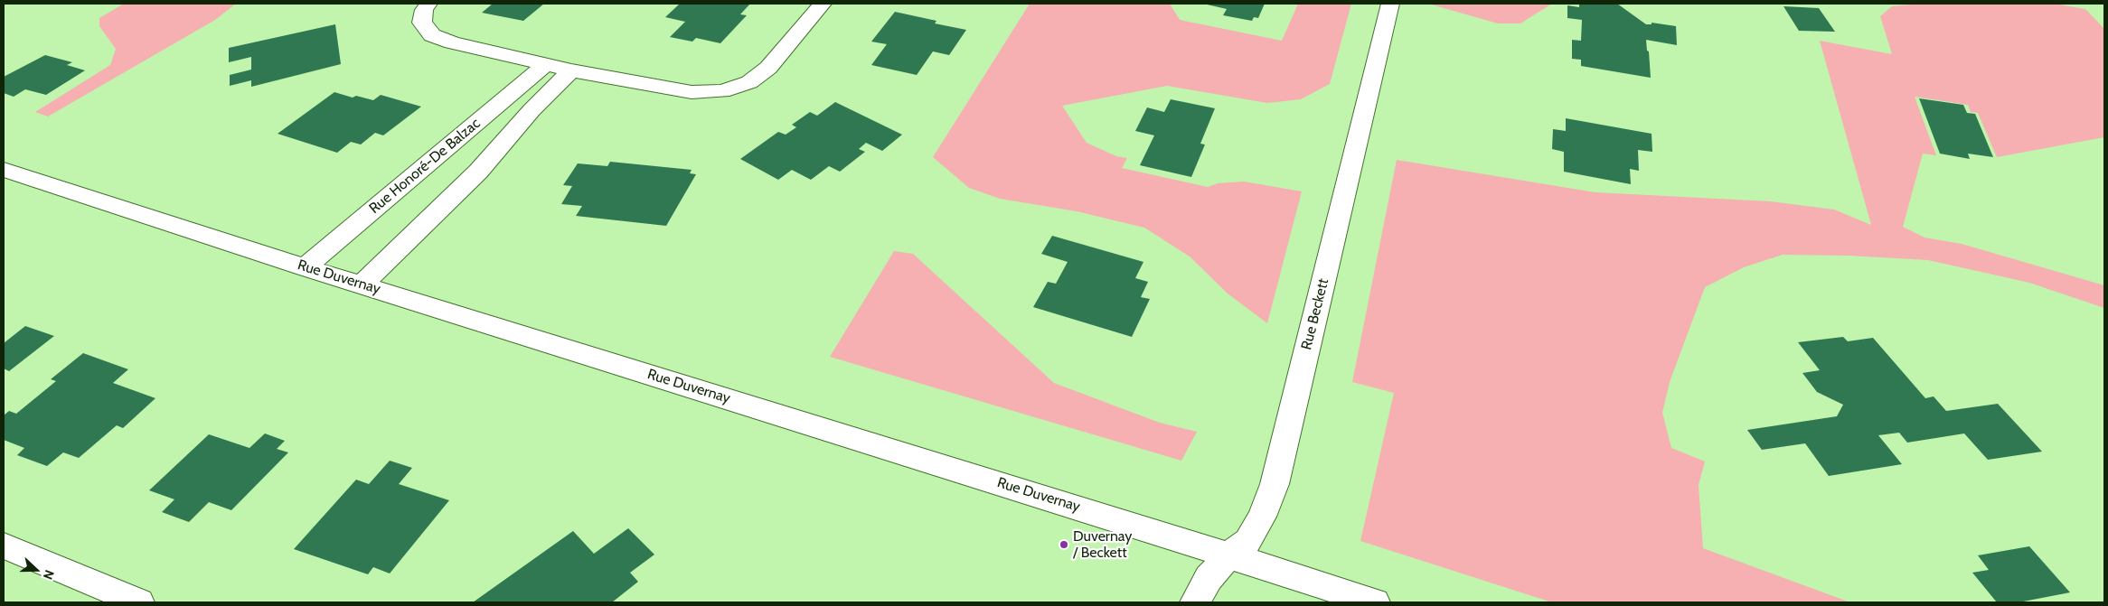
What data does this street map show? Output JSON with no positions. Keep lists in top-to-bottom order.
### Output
{
  "streets": {
    "street": ["Rue Honoré-De Balzac", "Rue Duvernay", "Rue Beckett"]
  },
  "crossings": [
    ["Rue Honoré-De Balzac", "Rue Duvernay"],
    ["Rue Duvernay", "Rue Beckett"]
  ],
  "places": ["Duvernay / Beckett"],
  "north": "right"
}
